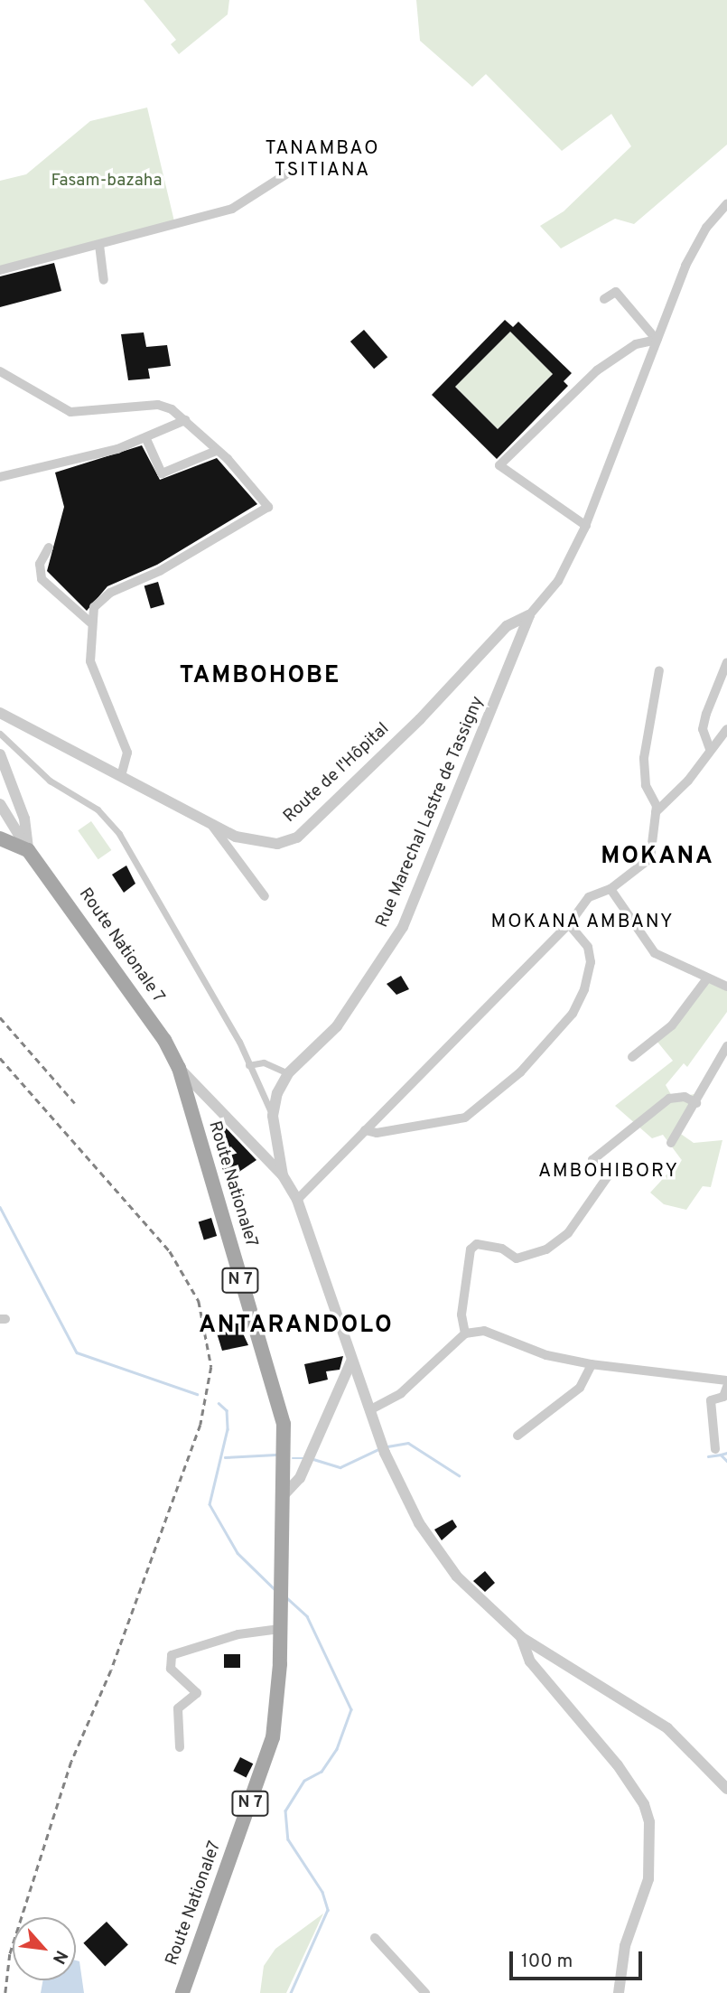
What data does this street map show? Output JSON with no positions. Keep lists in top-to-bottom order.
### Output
{
  "streets": {
    "main road": ["Route Nationale 7", "Route Nationale7", "N 7"],
    "street": ["Route de l'Hôpital", "Rue Marechal Lastre de Tassigny"]
  },
  "crossings": [
    ["Route de l'Hôpital", "Rue Marechal Lastre de Tassigny"],
    ["Route Nationale 7", "Route Nationale7"]
  ],
  "districts": [
    "TANAMBAO TSITIANA",
    "TAMBOHOBE",
    "MOKANA",
    "MOKANA AMBANY",
    "AMBOHIBORY",
    "ANTARANDOLO"
  ],
  "parks": ["Fasam-bazaha"],
  "scale_bar": "100 m",
  "north": "bottom right"
}
